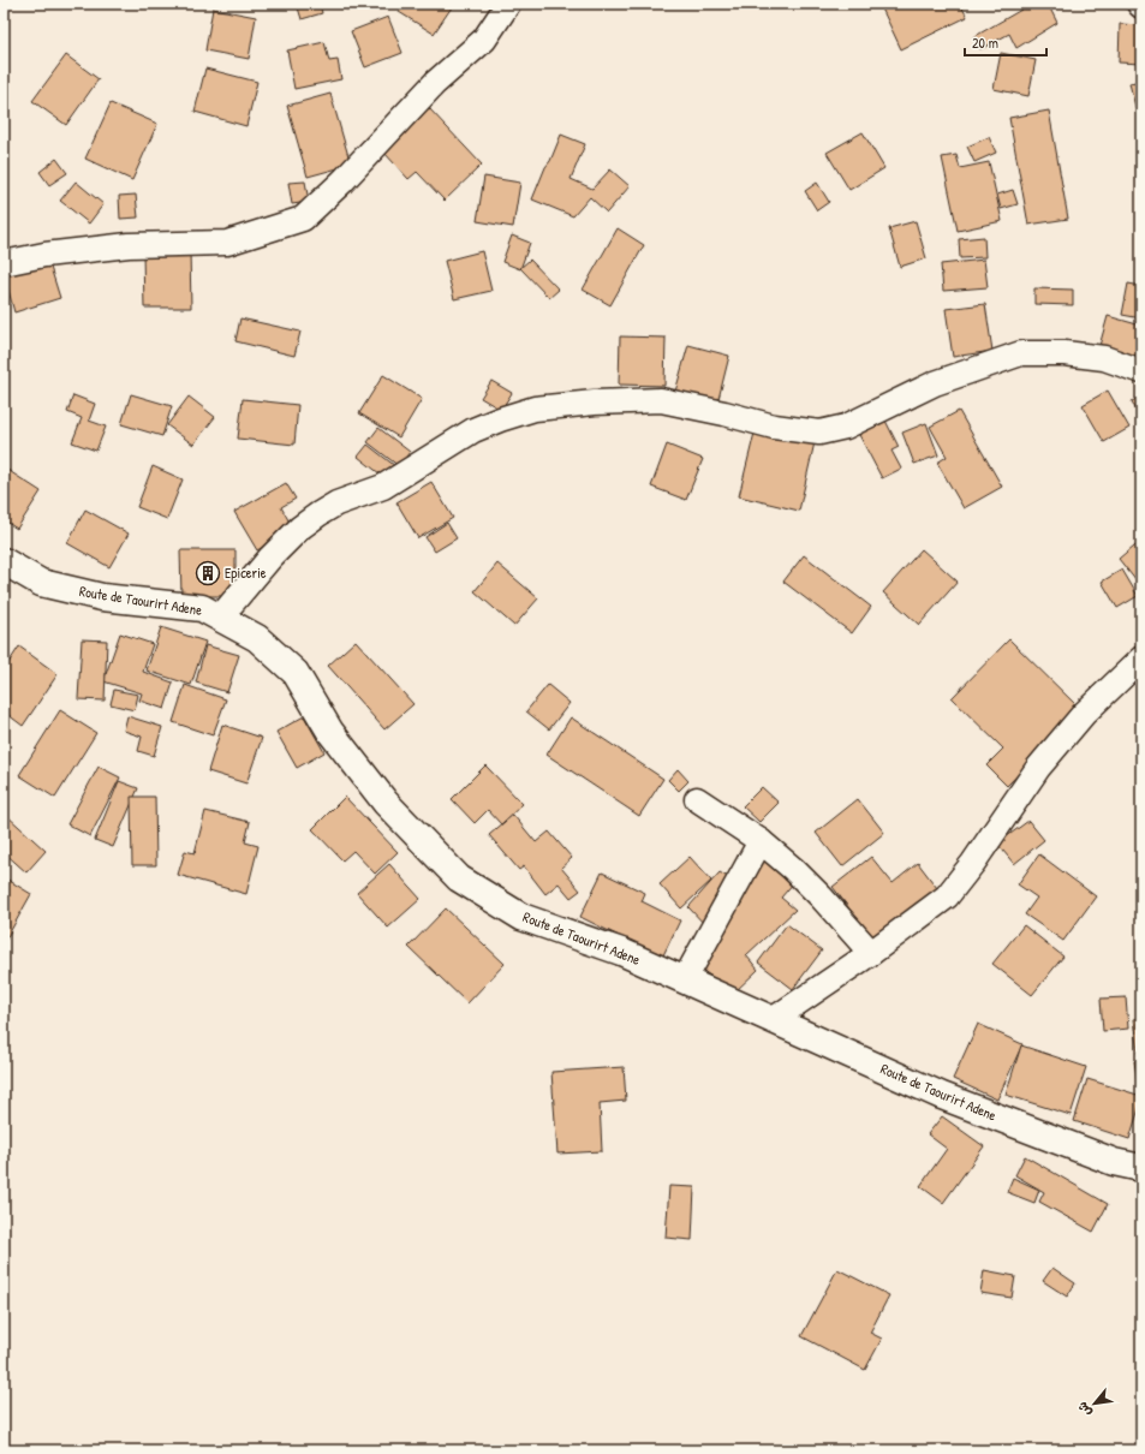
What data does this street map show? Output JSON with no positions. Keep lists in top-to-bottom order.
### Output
{
  "streets": {
    "street": ["Route de Taourirt Adene"]
  },
  "places": {
    "building": ["Epicerie"]
  },
  "scale_bar": "20 m",
  "north": "bottom left"
}
